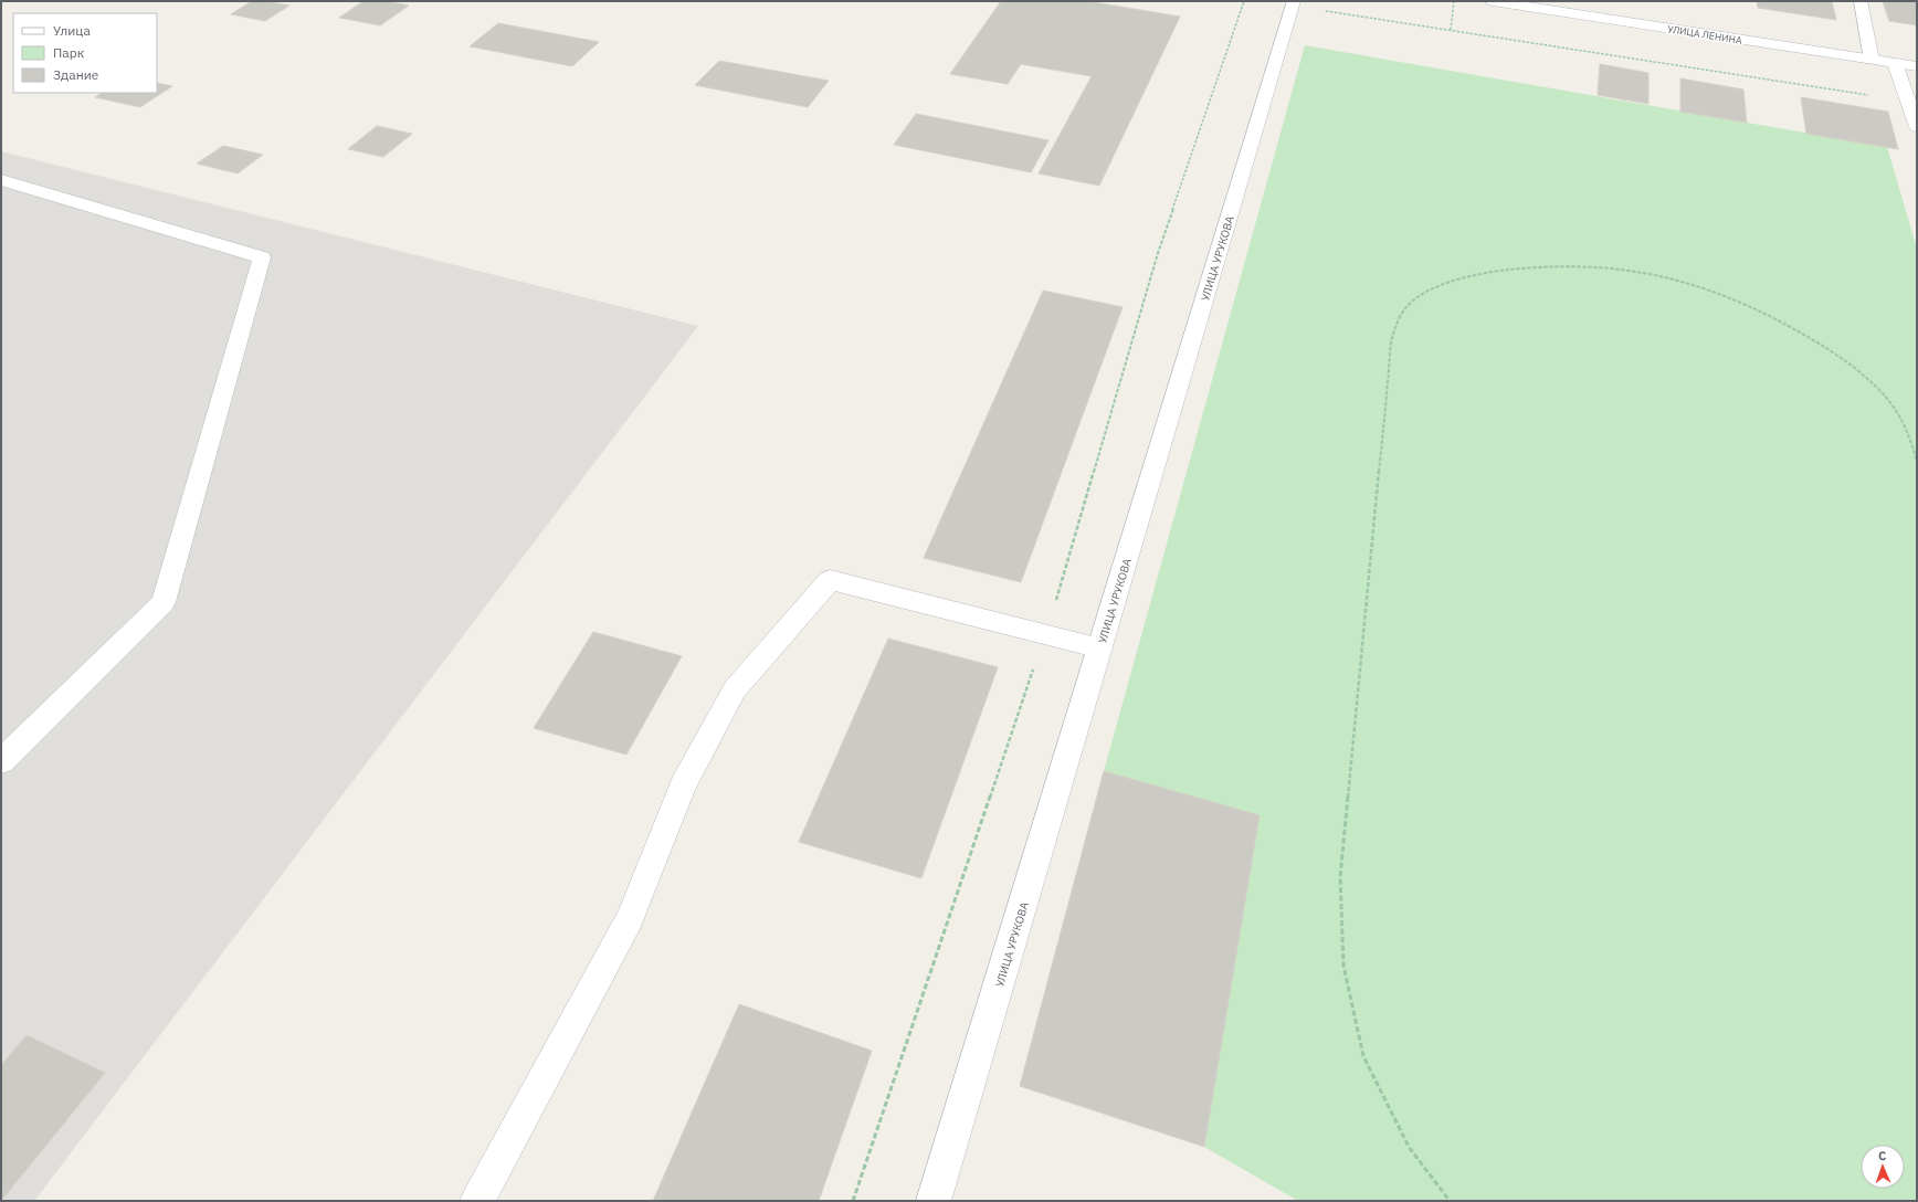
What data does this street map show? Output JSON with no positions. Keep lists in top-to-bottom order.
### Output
{
  "streets": {
    "street": ["УЛИЦА ЛЕНИНА", "УЛИЦА УРУКОВА"]
  },
  "legend": ["Улица", "Парк", "Здание"],
  "north": "top"
}
